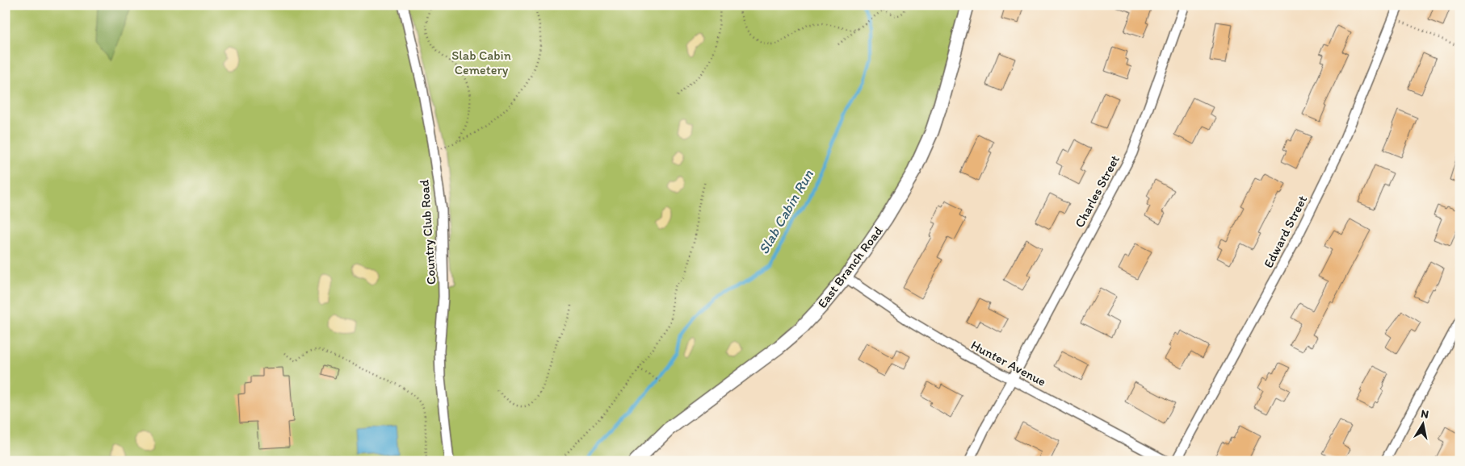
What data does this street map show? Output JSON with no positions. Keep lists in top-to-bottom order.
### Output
{
  "streets": {
    "main road": ["East Branch Road"],
    "street": [
      "Charles Street",
      "Edward Street",
      "Country Club Road",
      "Hunter Avenue"
    ]
  },
  "crossings": [
    ["Charles Street", "Hunter Avenue"],
    ["East Branch Road", "Hunter Avenue"]
  ],
  "water": ["Slab Cabin Run"],
  "parks": ["Slab Cabin Cemetery"],
  "north": "top"
}
